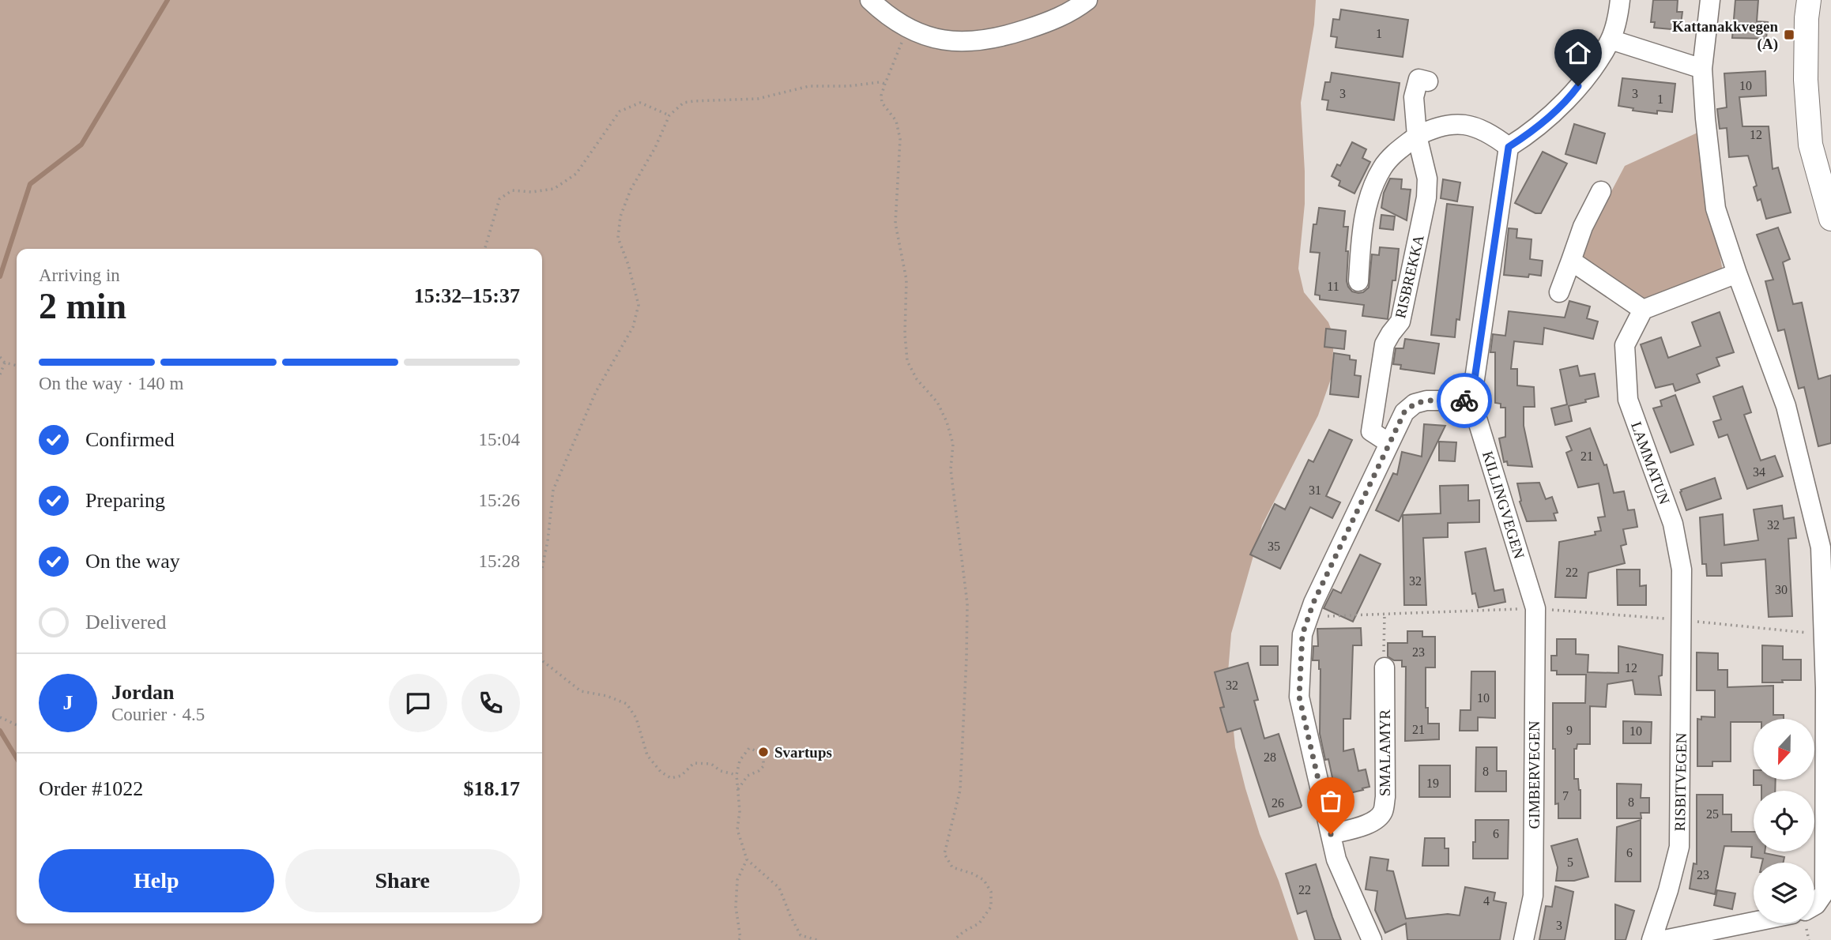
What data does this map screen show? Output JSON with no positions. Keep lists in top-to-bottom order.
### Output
{
  "streets": {
    "street": [
      "RISBREKKA",
      "LAMMATUN",
      "KILLINGVEGEN",
      "SMALAMYR",
      "GIMBERVEGEN",
      "RISBITVEGEN"
    ]
  },
  "crossings": [
    ["LAMMATUN", "RISBITVEGEN"],
    ["KILLINGVEGEN", "GIMBERVEGEN"]
  ],
  "places": {
    "transit": ["Kattanakkvegen (A)"],
    "other": ["Svartups"]
  },
  "house_numbers": [
    "1",
    "10",
    "3",
    "3",
    "1",
    "12",
    "11",
    "21",
    "34",
    "31",
    "32",
    "35",
    "22",
    "32",
    "30",
    "23",
    "12",
    "32",
    "10",
    "21",
    "9",
    "10",
    "28",
    "8",
    "19",
    "7",
    "8",
    "26",
    "25",
    "6",
    "6",
    "5",
    "23",
    "22",
    "4",
    "3"
  ],
  "north": "bottom",
  "page": {
    "heading": ["2 min", "Arriving in", "15:32–15:37"],
    "panel": [
      "Jordan",
      "Courier · 4.5",
      "Order #1022",
      "$18.17"
    ],
    "bar": "On the way · 140 m",
    "list": [
      ["Confirmed", "15:04"],
      ["Preparing", "15:26"],
      ["On the way", "15:28"],
      "Delivered"
    ],
    "round": "J",
    "buttons": ["Help", "Share"]
  }
}
